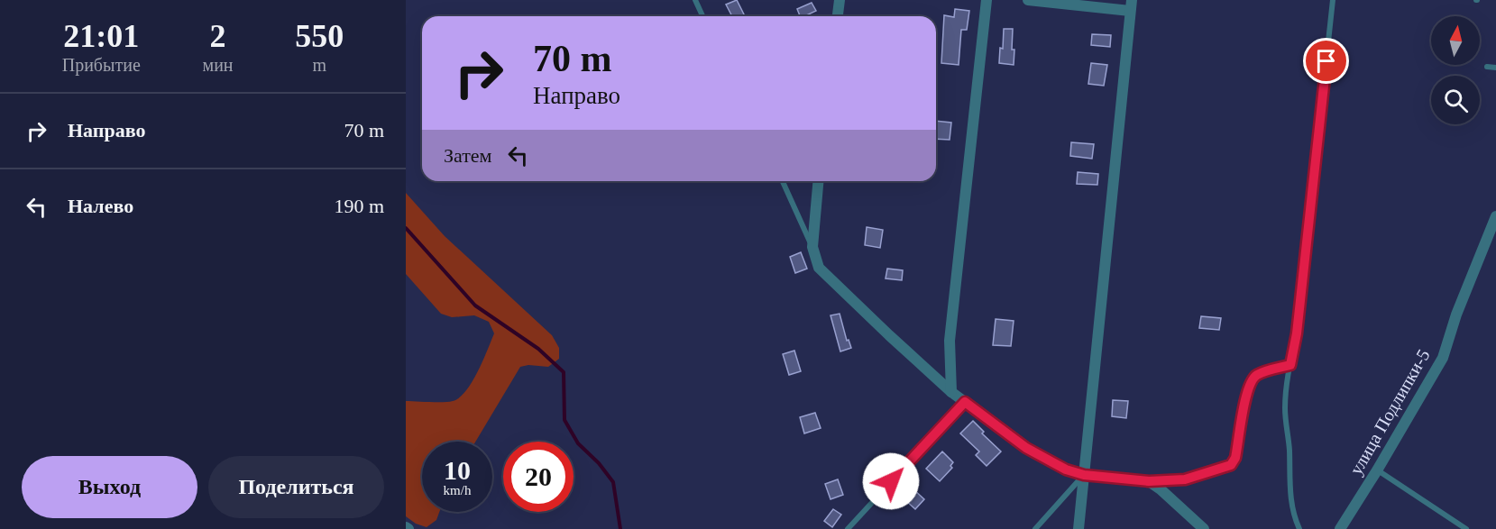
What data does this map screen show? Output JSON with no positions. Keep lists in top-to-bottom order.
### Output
{
  "streets": {
    "street": ["улица Подлипки-5"]
  },
  "north": "top",
  "page": {
    "eta": [
      "21:01",
      "Прибытие",
      "2",
      "мин",
      "550",
      "m"
    ],
    "turn": ["70 m", "Направо"],
    "list": [
      {
        "name": "Направо",
        "value": "70 m"
      },
      {
        "name": "Налево",
        "value": "190 m"
      }
    ],
    "then": "Затем",
    "speed": "10 km/h",
    "limit": "20",
    "buttons": ["Выход", "Поделиться"]
  }
}
